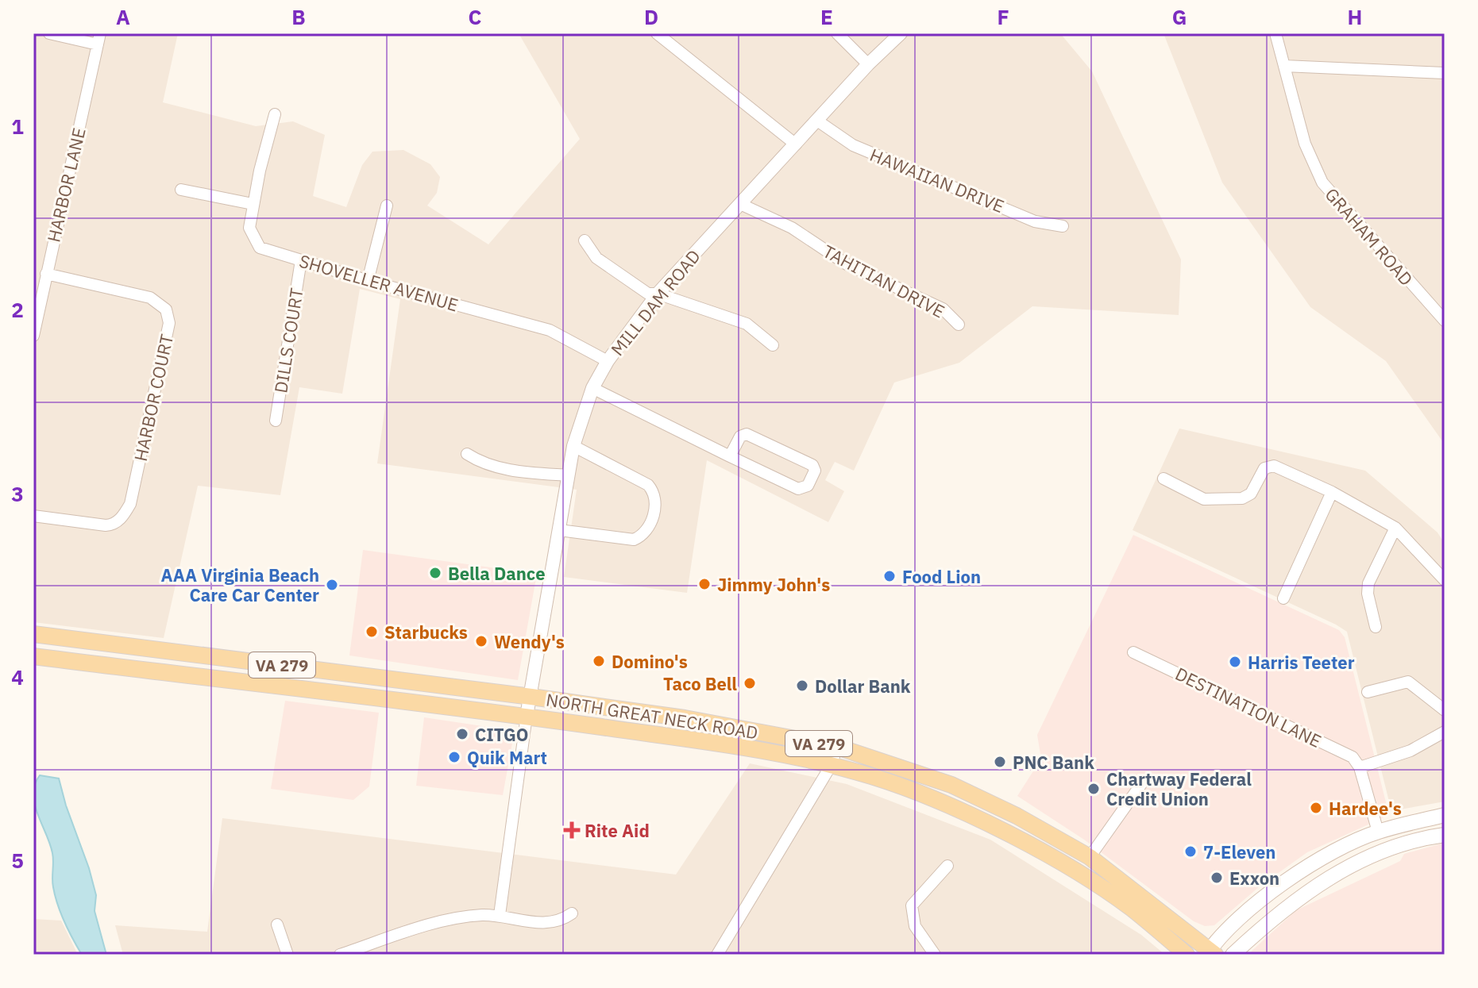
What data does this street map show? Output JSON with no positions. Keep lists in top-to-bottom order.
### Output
{
  "streets": {
    "main road": ["VA 279", "NORTH GREAT NECK ROAD"],
    "street": [
      "HAWAIIAN DRIVE",
      "HARBOR LANE",
      "GRAHAM ROAD",
      "TAHITIAN DRIVE",
      "SHOVELLER AVENUE",
      "MILL DAM ROAD",
      "DILLS COURT",
      "HARBOR COURT",
      "DESTINATION LANE"
    ]
  },
  "crossings": [
    ["HAWAIIAN DRIVE", "MILL DAM ROAD"],
    ["HARBOR LANE", "HARBOR COURT"],
    ["TAHITIAN DRIVE", "MILL DAM ROAD"],
    ["SHOVELLER AVENUE", "MILL DAM ROAD"],
    ["SHOVELLER AVENUE", "DILLS COURT"],
    ["MILL DAM ROAD", "NORTH GREAT NECK ROAD"]
  ],
  "places": {
    "other": [
      "Bella Dance",
      "Food Lion",
      "Jimmy John's",
      "AAA Virginia Beach Care Car Center",
      "Starbucks",
      "Wendy's",
      "Domino's",
      "Harris Teeter",
      "Taco Bell",
      "Dollar Bank",
      "CITGO",
      "Quik Mart",
      "PNC Bank",
      "Chartway Federal Credit Union",
      "Hardee's",
      "7-Eleven",
      "Exxon"
    ],
    "health": ["Rite Aid"]
  },
  "grid": {
    "columns": [
      "A",
      "B",
      "C",
      "D",
      "E",
      "F",
      "G",
      "H"
    ],
    "rows": [
      "1",
      "2",
      "3",
      "4",
      "5"
    ]
  }
}
